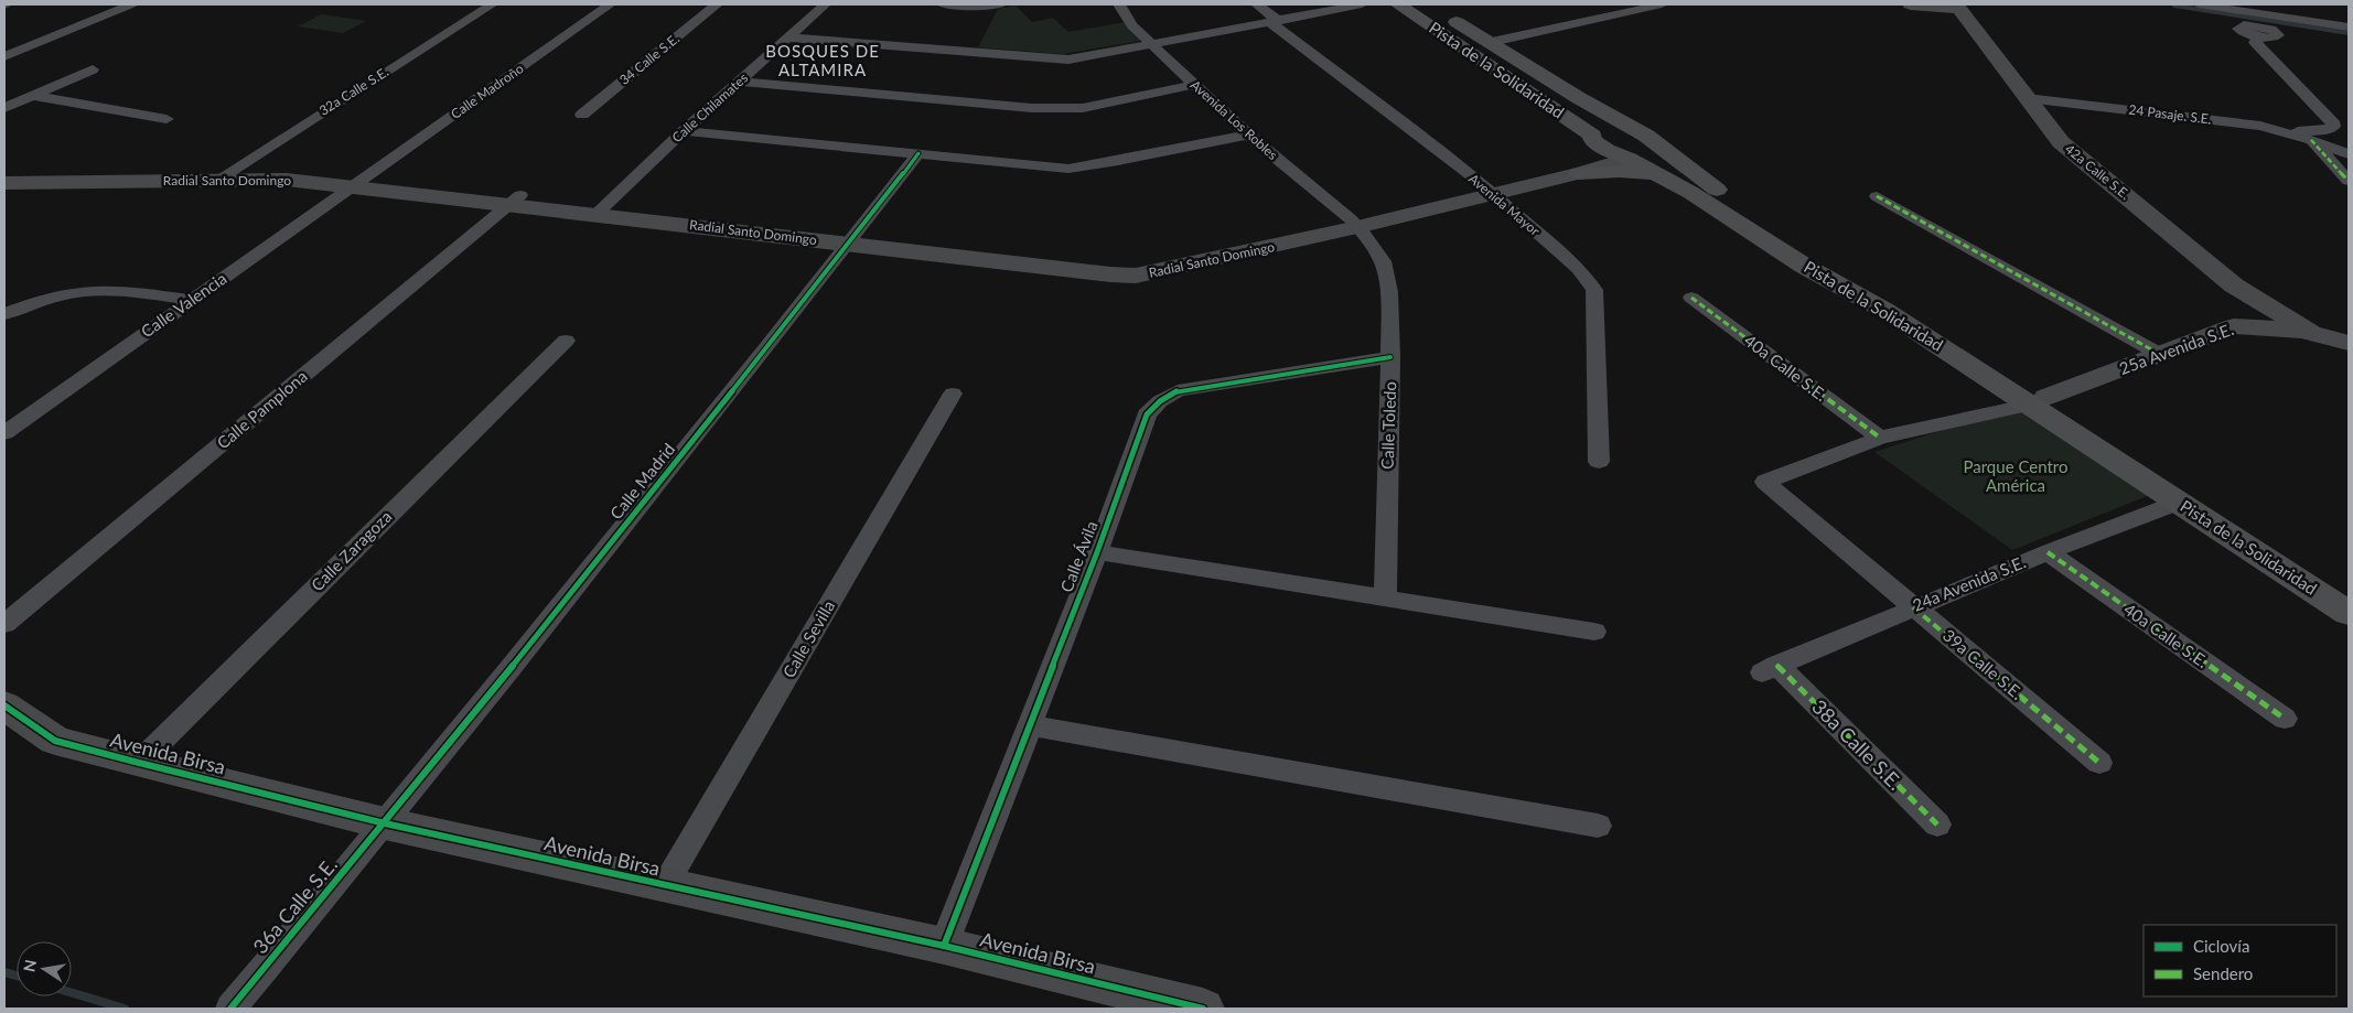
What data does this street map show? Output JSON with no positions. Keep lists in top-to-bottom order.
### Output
{
  "streets": {
    "main road": ["Pista de la Solidaridad"],
    "street": [
      "34 Calle S.E.",
      "32a Calle S.E.",
      "Calle Madroño",
      "Calle Chilamates",
      "24 Pasaje. S.E.",
      "Avenida Los Robles",
      "42a Calle S.E.",
      "Radial Santo Domingo",
      "Avenida Mayor",
      "Calle Valencia",
      "25a Avenida S.E.",
      "40a Calle S.E.",
      "Calle Pamplona",
      "Calle Toledo",
      "Calle Madrid",
      "Calle Zaragoza",
      "Calle Ávila",
      "24a Avenida S.E.",
      "Calle Sevilla",
      "39a Calle S.E.",
      "38a Calle S.E.",
      "Avenida Birsa",
      "36a Calle S.E."
    ]
  },
  "crossings": [
    ["Pista de la Solidaridad", "Radial Santo Domingo"],
    ["Pista de la Solidaridad", "25a Avenida S.E."],
    ["Pista de la Solidaridad", "24a Avenida S.E."],
    ["32a Calle S.E.", "Radial Santo Domingo"],
    ["Calle Madroño", "Radial Santo Domingo"],
    ["Calle Madroño", "Calle Valencia"],
    ["Calle Chilamates", "Radial Santo Domingo"],
    ["24 Pasaje. S.E.", "42a Calle S.E."],
    ["Avenida Los Robles", "Radial Santo Domingo"],
    ["Avenida Los Robles", "Calle Toledo"],
    ["Radial Santo Domingo", "Avenida Mayor"],
    ["Radial Santo Domingo", "Calle Valencia"],
    ["Radial Santo Domingo", "Calle Pamplona"],
    ["Radial Santo Domingo", "Calle Toledo"],
    ["Radial Santo Domingo", "Calle Madrid"],
    ["25a Avenida S.E.", "40a Calle S.E."],
    ["25a Avenida S.E.", "39a Calle S.E."],
    ["40a Calle S.E.", "24a Avenida S.E."],
    ["Calle Toledo", "Calle Ávila"],
    ["Calle Madrid", "Avenida Birsa"],
    ["Calle Madrid", "36a Calle S.E."],
    ["Calle Zaragoza", "Avenida Birsa"],
    ["Calle Ávila", "Avenida Birsa"],
    ["24a Avenida S.E.", "39a Calle S.E."],
    ["24a Avenida S.E.", "38a Calle S.E."],
    ["Calle Sevilla", "Avenida Birsa"],
    ["Avenida Birsa", "36a Calle S.E."]
  ],
  "districts": ["BOSQUES DE ALTAMIRA"],
  "parks": ["Parque Centro América"],
  "legend": ["Ciclovía", "Sendero"],
  "north": "left"
}
